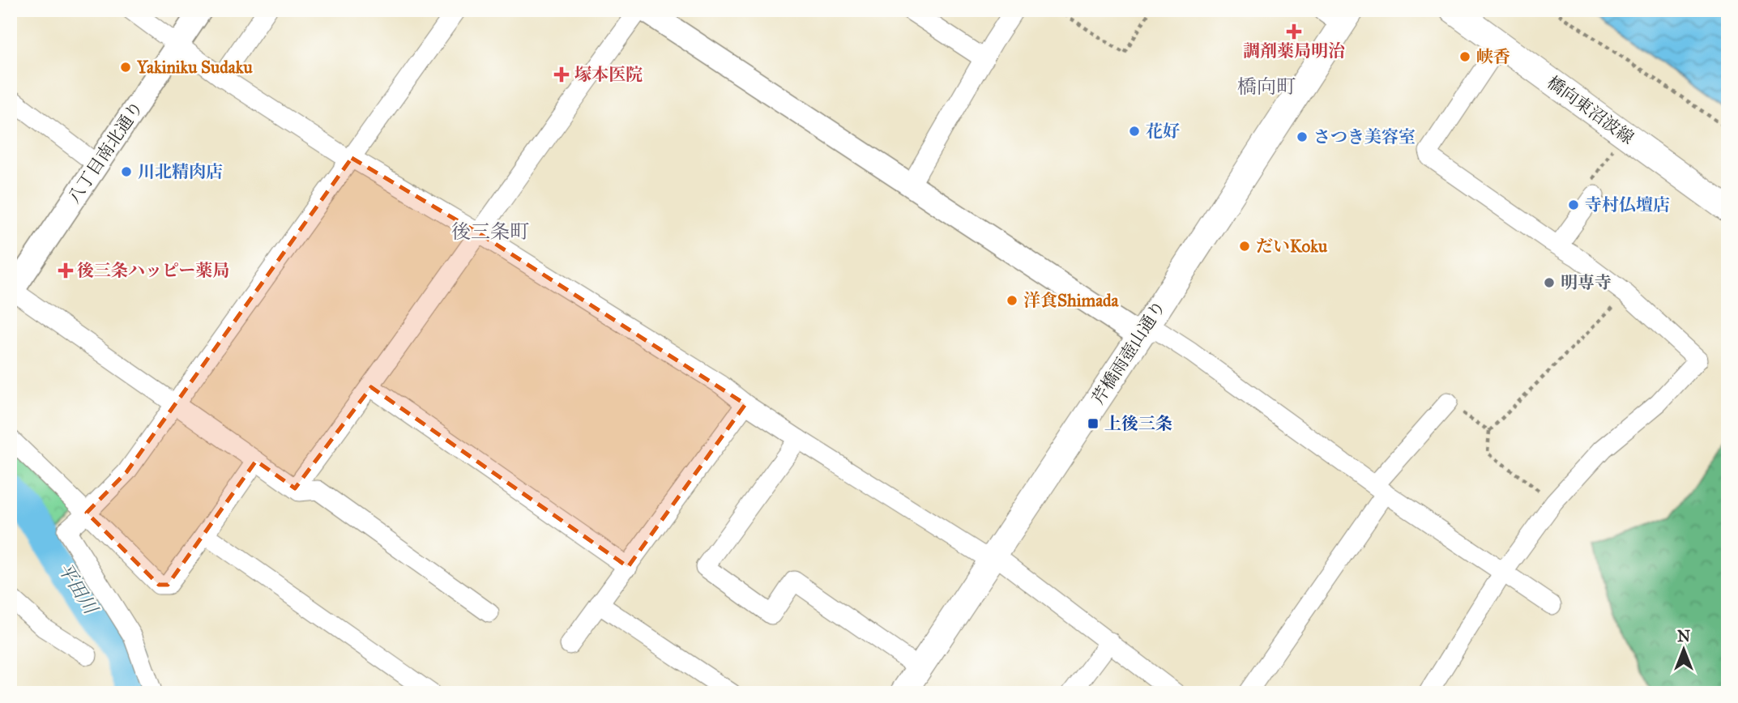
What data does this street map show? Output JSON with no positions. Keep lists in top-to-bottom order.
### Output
{
  "streets": {
    "main road": ["橋向東沼波線", "芹橋雨壺山通り"],
    "street": ["八丁目南北通り"]
  },
  "districts": ["橋向町", "後三条町"],
  "water": ["平田川"],
  "places": {
    "health": ["調剤薬局明治", "塚本医院", "後三条ハッピー薬局"],
    "other": [
      "峡香",
      "Yakiniku Sudaku",
      "花好",
      "さつき美容室",
      "川北精肉店",
      "寺村仏壇店",
      "だいKoku",
      "明専寺",
      "洋食Shimada"
    ],
    "transit": ["上後三条"]
  },
  "north": "top"
}
